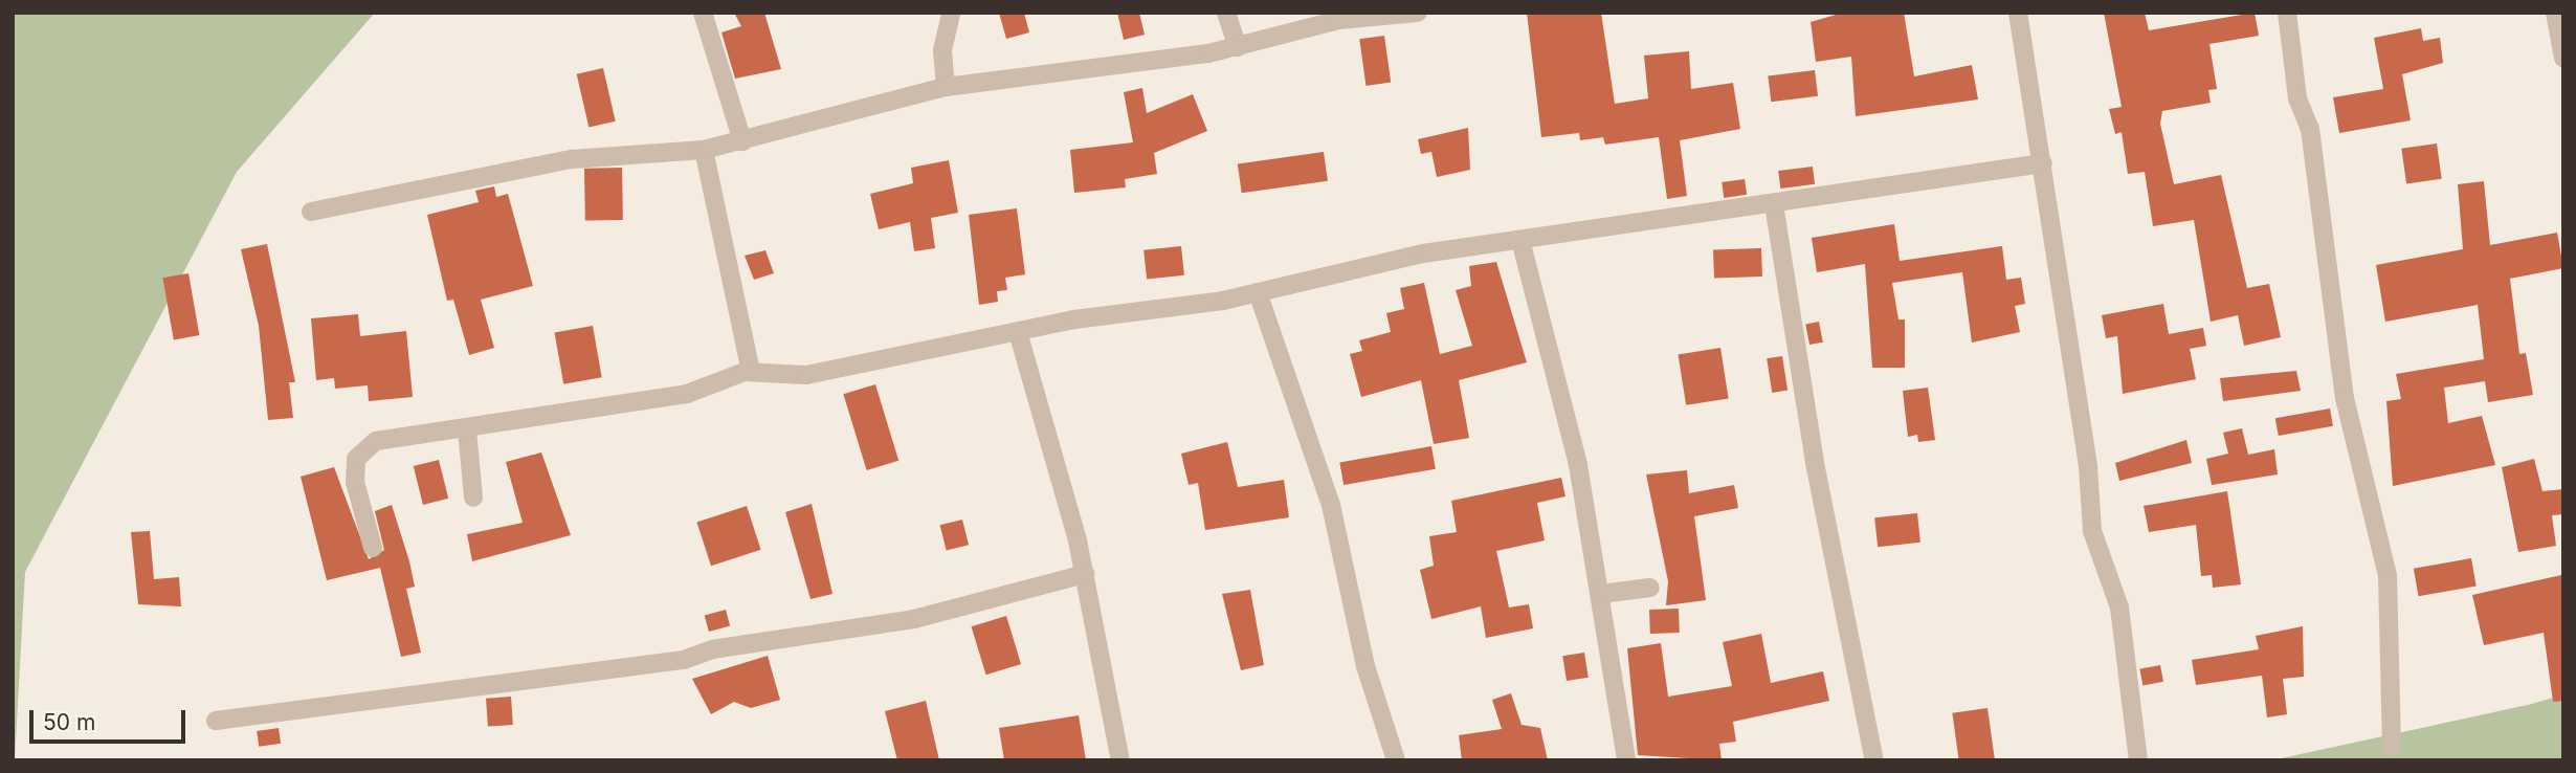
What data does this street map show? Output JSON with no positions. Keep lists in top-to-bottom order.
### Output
{
  "scale_bar": "50 m"
}
